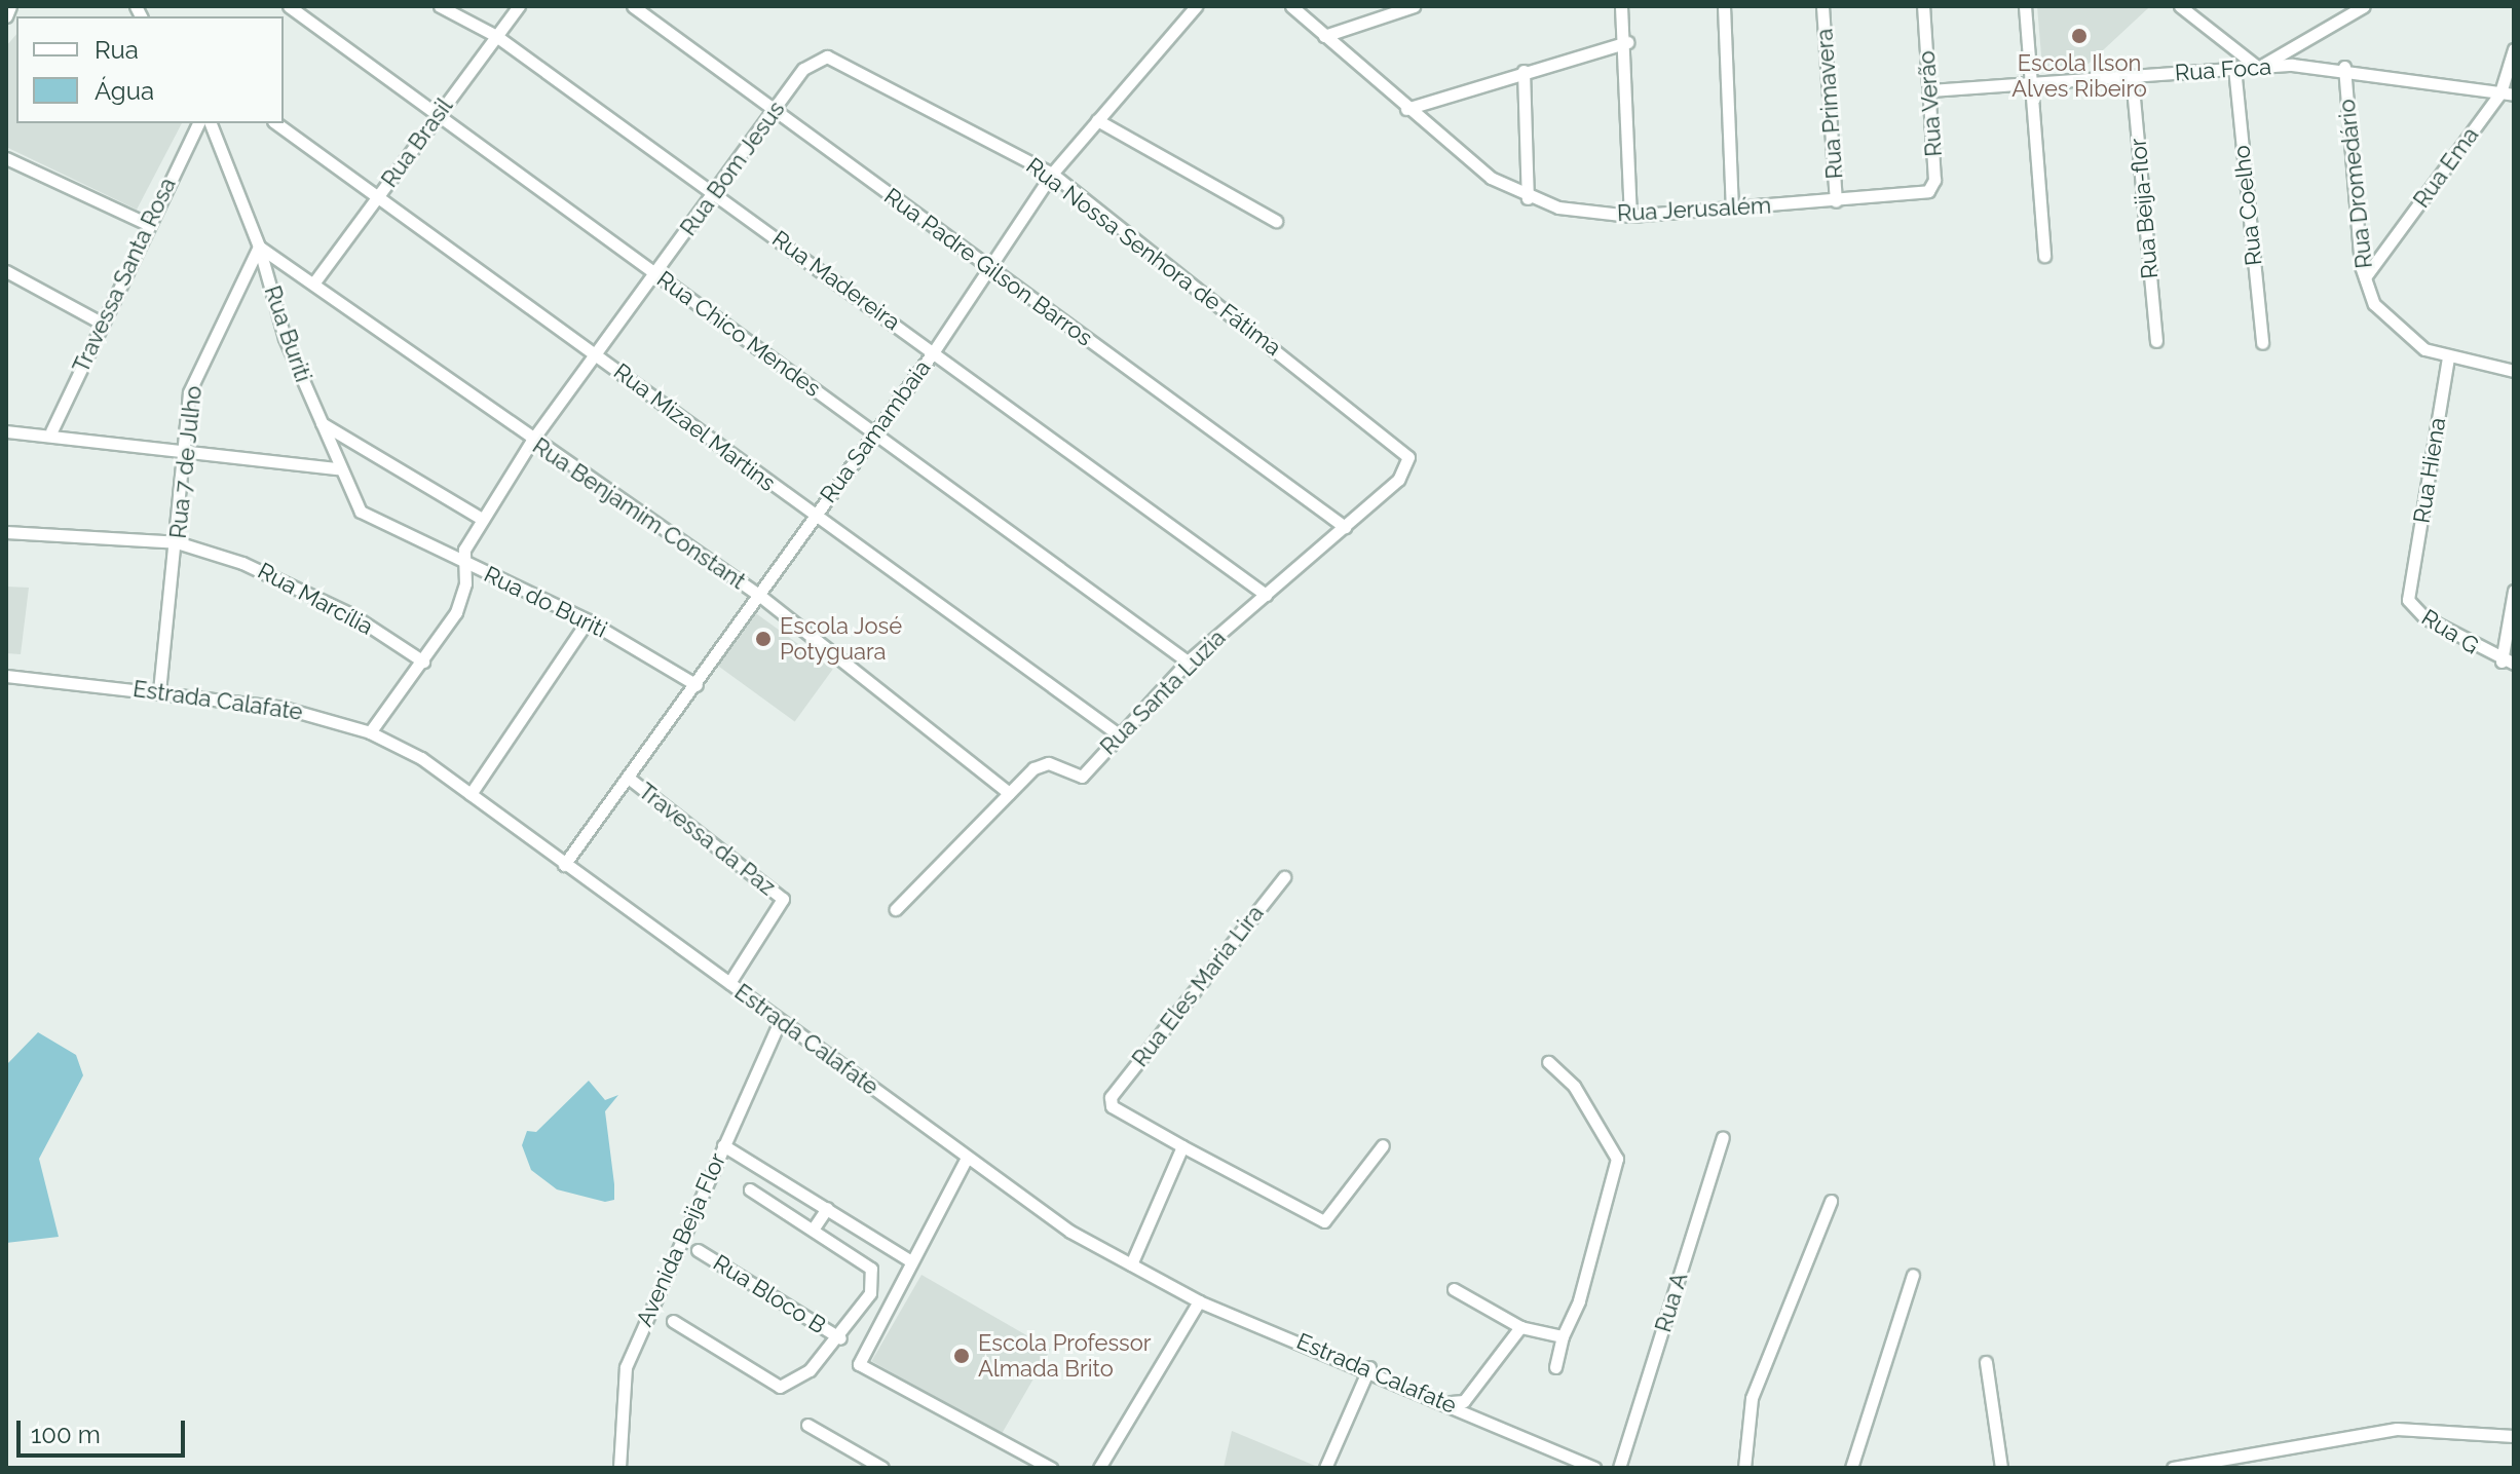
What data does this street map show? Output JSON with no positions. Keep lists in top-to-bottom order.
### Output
{
  "streets": {
    "street": [
      "Rua Foca",
      "Rua Primavera",
      "Rua Verão",
      "Rua Brasil",
      "Rua Ema",
      "Rua Bom Jesus",
      "Rua Dromedário",
      "Rua Coelho",
      "Rua Beija-flor",
      "Rua Jerusalém",
      "Rua Nossa Senhora de Fátima",
      "Rua Padre Gilson Barros",
      "Travessa Santa Rosa",
      "Rua Madereira",
      "Rua Buriti",
      "Rua Chico Mendes",
      "Rua Mizael Martins",
      "Rua Samambaia",
      "Rua 7 de Julho",
      "Rua Hiena",
      "Rua Benjamim Constant",
      "Rua Marcília",
      "Rua do Buriti",
      "Rua G",
      "Rua Santa Luzia",
      "Estrada Calafate",
      "Travessa da Paz",
      "Rua Eles Maria Lira",
      "Avenida Beija Flor",
      "Rua Bloco B",
      "Rua A"
    ]
  },
  "crossings": [
    ["Rua Foca", "Rua Verão"],
    ["Rua Foca", "Rua Ema"],
    ["Rua Foca", "Rua Dromedário"],
    ["Rua Foca", "Rua Coelho"],
    ["Rua Foca", "Rua Beija-flor"],
    ["Rua Primavera", "Rua Jerusalém"],
    ["Rua Verão", "Rua Jerusalém"],
    ["Rua Brasil", "Rua Madereira"],
    ["Rua Brasil", "Rua Chico Mendes"],
    ["Rua Brasil", "Rua Mizael Martins"],
    ["Rua Brasil", "Rua Benjamim Constant"],
    ["Rua Ema", "Rua Dromedário"],
    ["Rua Bom Jesus", "Rua Nossa Senhora de Fátima"],
    ["Rua Bom Jesus", "Rua Padre Gilson Barros"],
    ["Rua Bom Jesus", "Rua Madereira"],
    ["Rua Bom Jesus", "Rua Chico Mendes"],
    ["Rua Bom Jesus", "Rua Mizael Martins"],
    ["Rua Bom Jesus", "Rua Benjamim Constant"],
    ["Rua Bom Jesus", "Rua Marcília"],
    ["Rua Bom Jesus", "Rua do Buriti"],
    ["Rua Bom Jesus", "Estrada Calafate"],
    ["Rua Dromedário", "Rua Hiena"],
    ["Rua Nossa Senhora de Fátima", "Rua Samambaia"],
    ["Rua Nossa Senhora de Fátima", "Rua Santa Luzia"],
    ["Rua Padre Gilson Barros", "Rua Samambaia"],
    ["Rua Padre Gilson Barros", "Rua Santa Luzia"],
    ["Rua Madereira", "Rua Samambaia"],
    ["Rua Madereira", "Rua Santa Luzia"],
    ["Rua Buriti", "Rua 7 de Julho"],
    ["Rua Buriti", "Rua Benjamim Constant"],
    ["Rua Buriti", "Rua do Buriti"],
    ["Rua Chico Mendes", "Rua Samambaia"],
    ["Rua Chico Mendes", "Rua Santa Luzia"],
    ["Rua Mizael Martins", "Rua Samambaia"],
    ["Rua Mizael Martins", "Rua Santa Luzia"],
    ["Rua Samambaia", "Rua Benjamim Constant"],
    ["Rua Samambaia", "Rua do Buriti"],
    ["Rua Samambaia", "Estrada Calafate"],
    ["Rua Samambaia", "Travessa da Paz"],
    ["Rua 7 de Julho", "Rua Benjamim Constant"],
    ["Rua 7 de Julho", "Rua Marcília"],
    ["Rua 7 de Julho", "Estrada Calafate"],
    ["Rua Hiena", "Rua G"],
    ["Rua Benjamim Constant", "Rua Santa Luzia"],
    ["Estrada Calafate", "Travessa da Paz"],
    ["Estrada Calafate", "Avenida Beija Flor"]
  ],
  "places": ["Escola Ilson Alves Ribeiro", "Escola José Potyguara", "Escola Professor Almada Brito"],
  "legend": ["Rua", "Água"],
  "scale_bar": "100 m"
}
